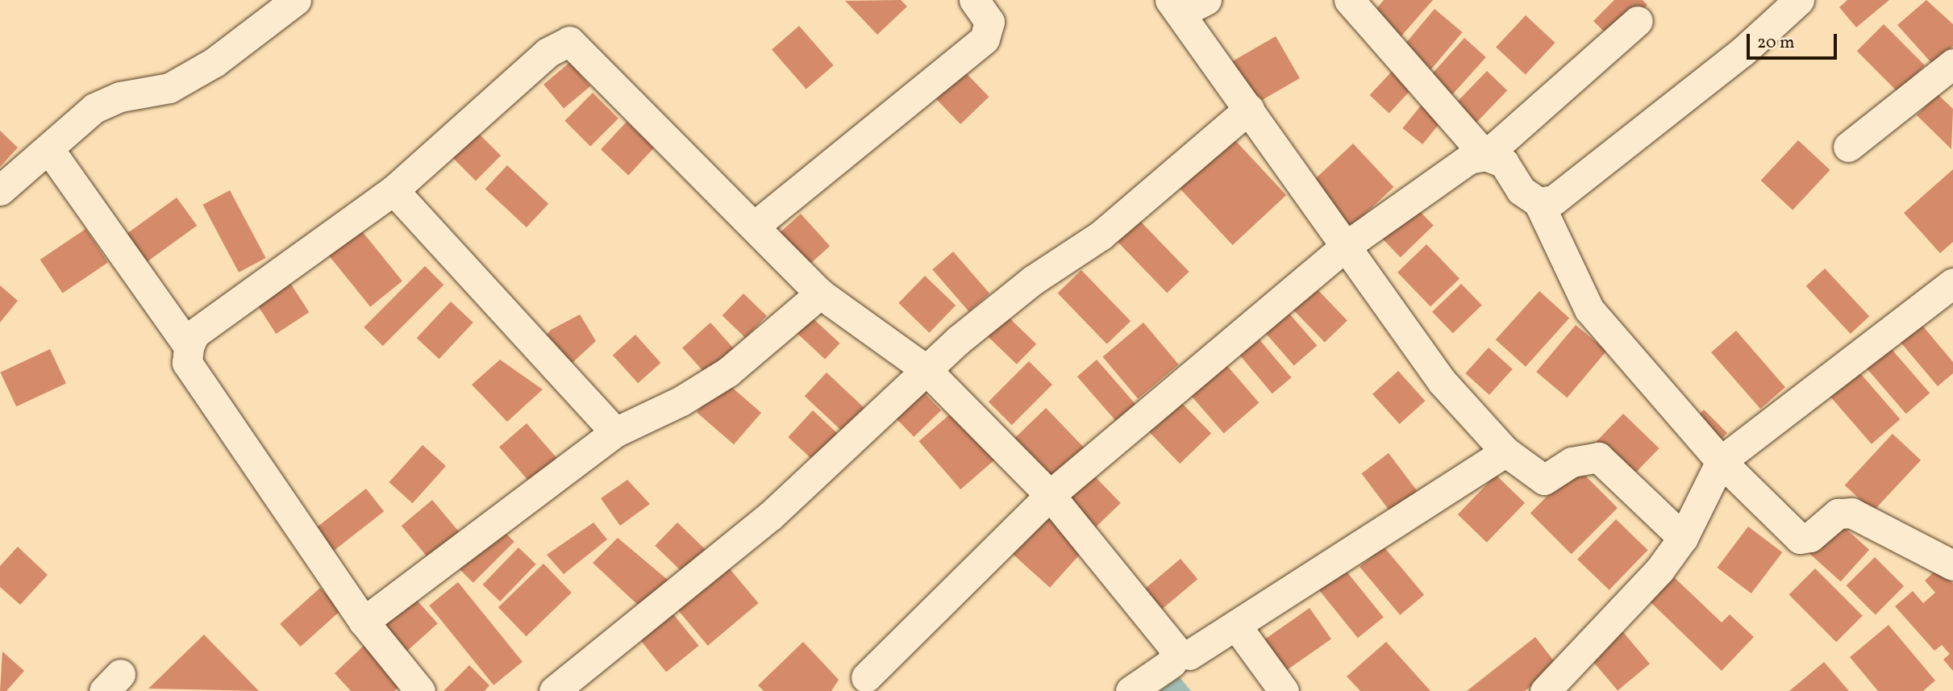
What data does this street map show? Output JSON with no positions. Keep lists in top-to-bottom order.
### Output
{
  "scale_bar": "20 m"
}
